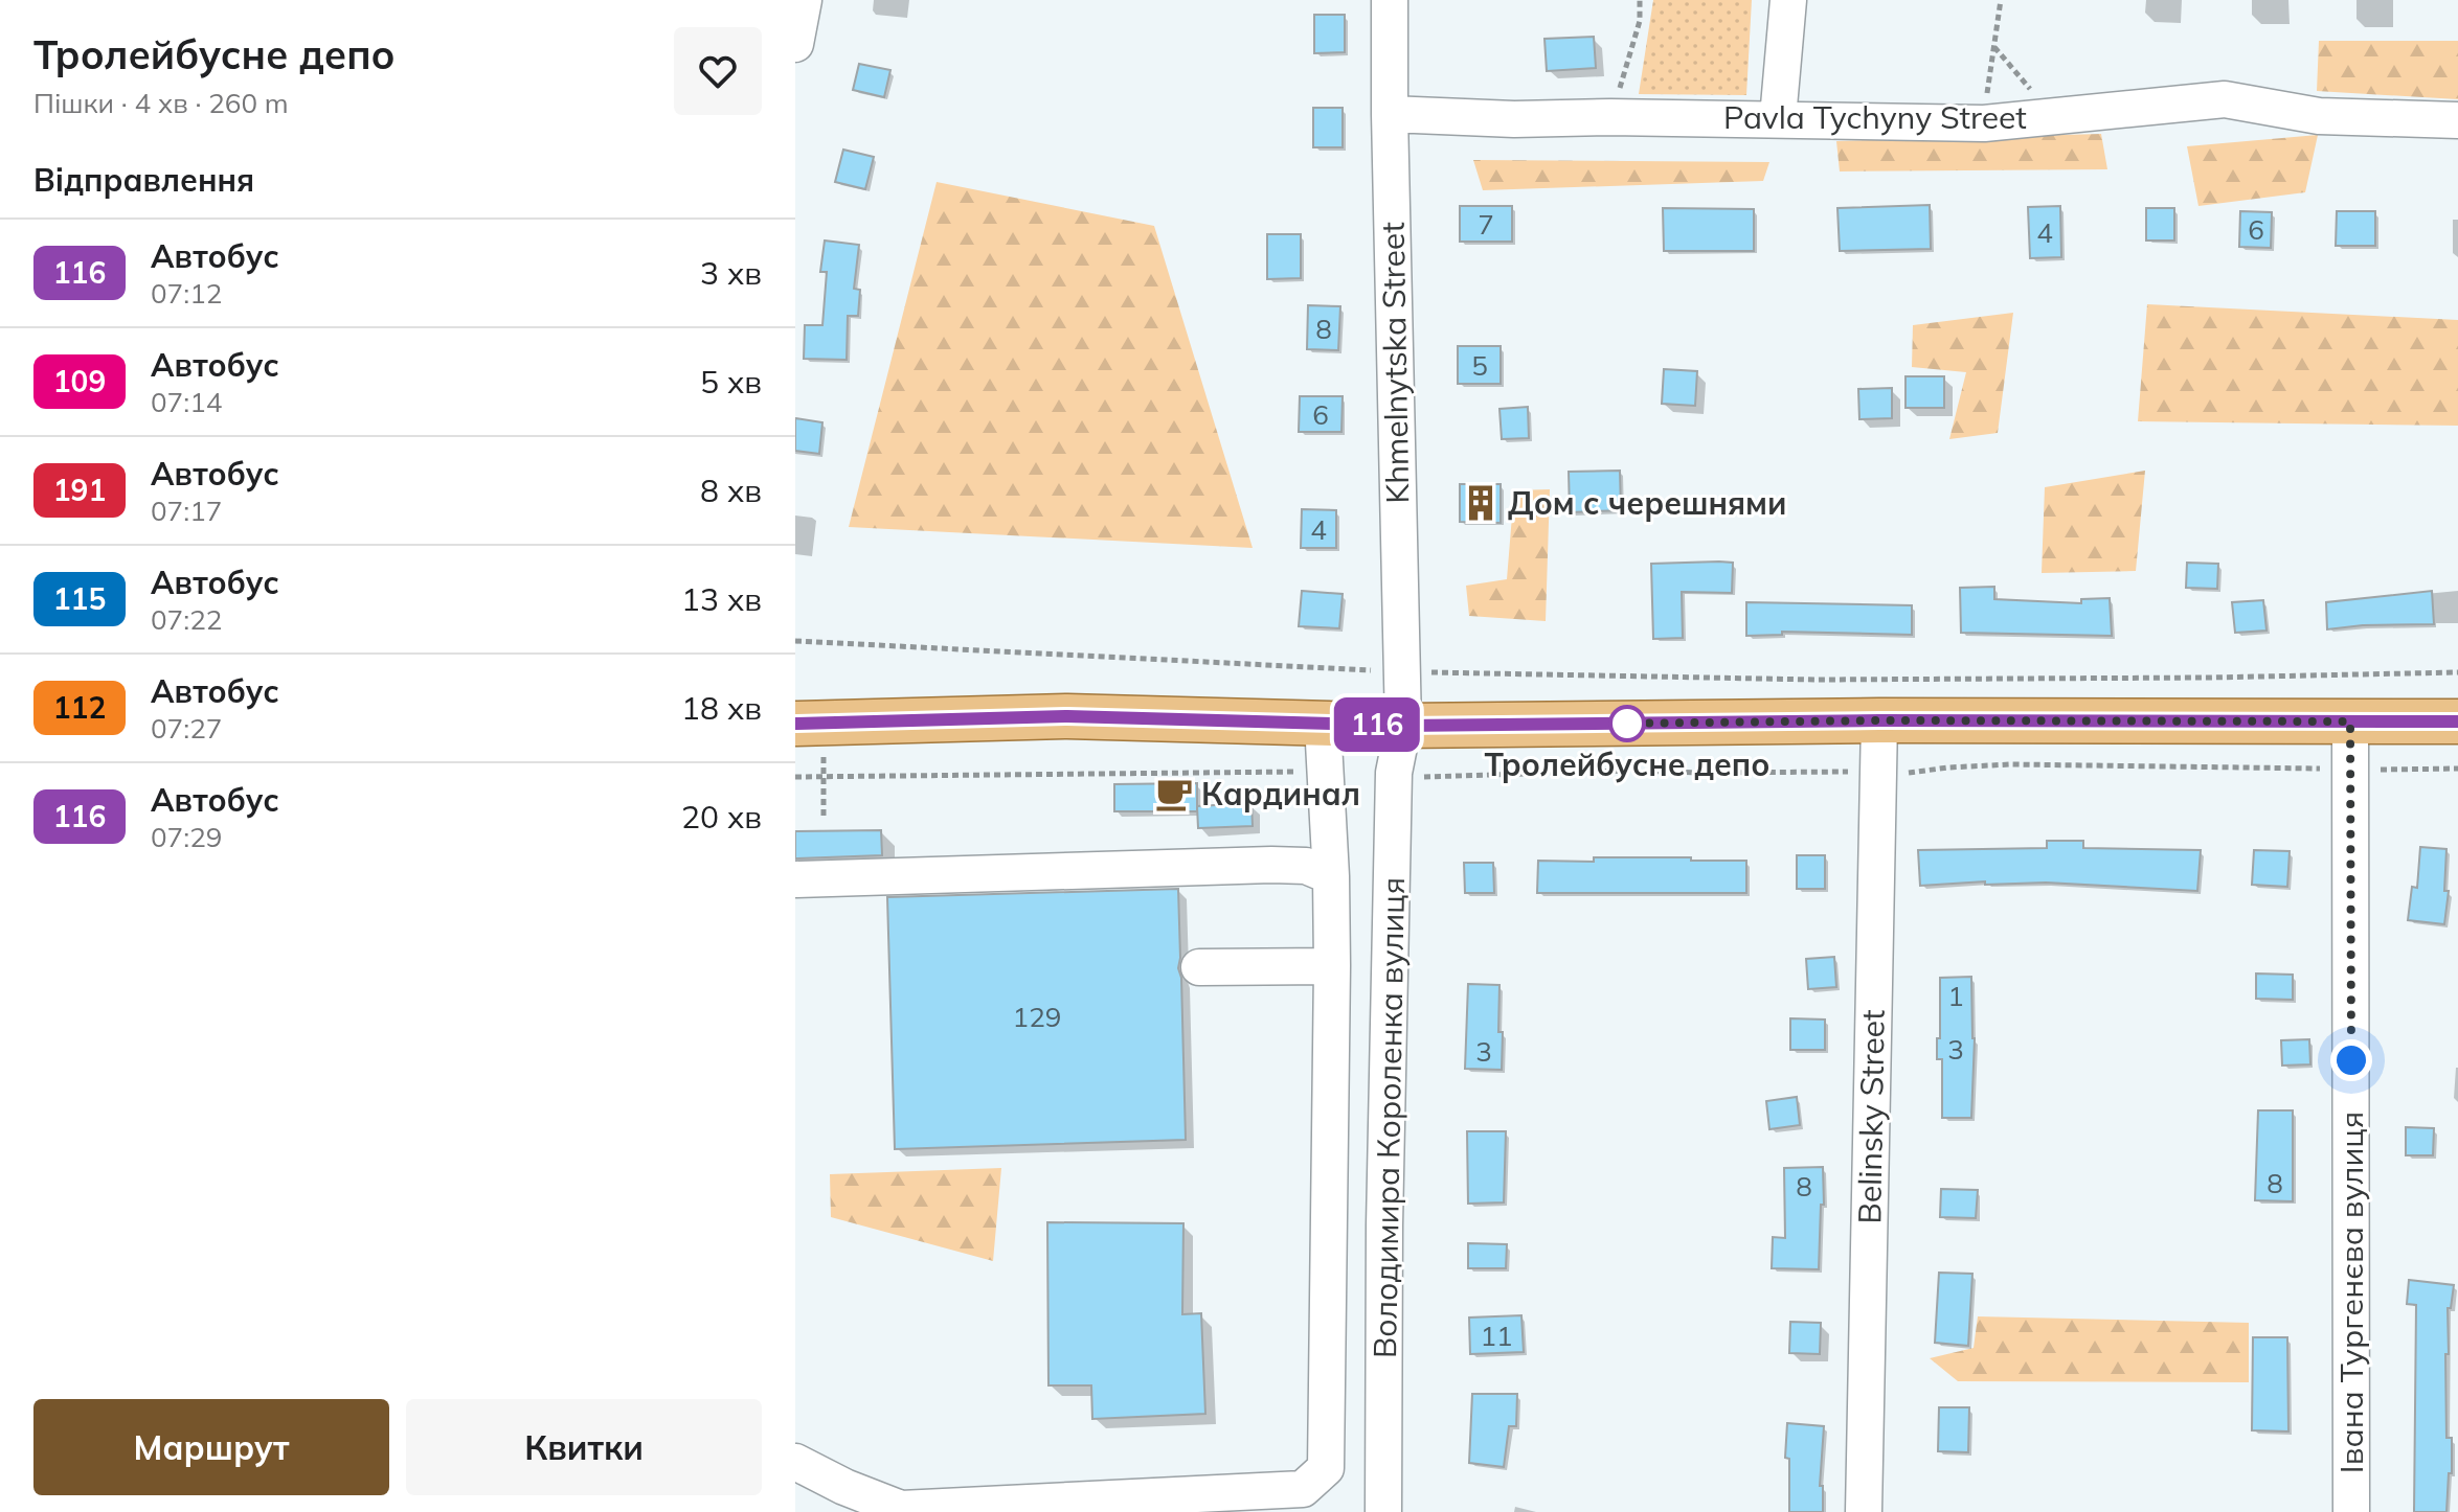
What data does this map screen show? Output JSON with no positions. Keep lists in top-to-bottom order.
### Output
{
  "streets": {
    "street": [
      "Pavla Tychyny Street",
      "Khmelnytska Street",
      "Belinsky Street",
      "Володимира Короленка вулиця",
      "Івана Тургенєва вулиця"
    ]
  },
  "crossings": [
    ["Pavla Tychyny Street", "Khmelnytska Street"],
    ["Khmelnytska Street", "Володимира Короленка вулиця"]
  ],
  "places": {
    "building": ["Дом с черешнями"],
    "other": ["Тролейбусне депо"],
    "cafe": ["Кардинал"]
  },
  "lines": ["bus line 116"],
  "house_numbers": [
    "7",
    "6",
    "4",
    "8",
    "5",
    "6",
    "4",
    "1",
    "129",
    "3",
    "3",
    "8",
    "8",
    "11"
  ],
  "page": {
    "heading": [
      ["Тролейбусне депо", "Пішки · 4 хв · 260 m"],
      "Відправлення"
    ],
    "on_map": "116",
    "list": [
      {
        "mark": "116",
        "name": "Автобус",
        "note": "07:12",
        "value": "3 хв"
      },
      {
        "mark": "109",
        "name": "Автобус",
        "note": "07:14",
        "value": "5 хв"
      },
      {
        "mark": "191",
        "name": "Автобус",
        "note": "07:17",
        "value": "8 хв"
      },
      {
        "mark": "115",
        "name": "Автобус",
        "note": "07:22",
        "value": "13 хв"
      },
      {
        "mark": "112",
        "name": "Автобус",
        "note": "07:27",
        "value": "18 хв"
      },
      {
        "mark": "116",
        "name": "Автобус",
        "note": "07:29",
        "value": "20 хв"
      }
    ],
    "buttons": ["Маршрут", "Квитки"]
  }
}
